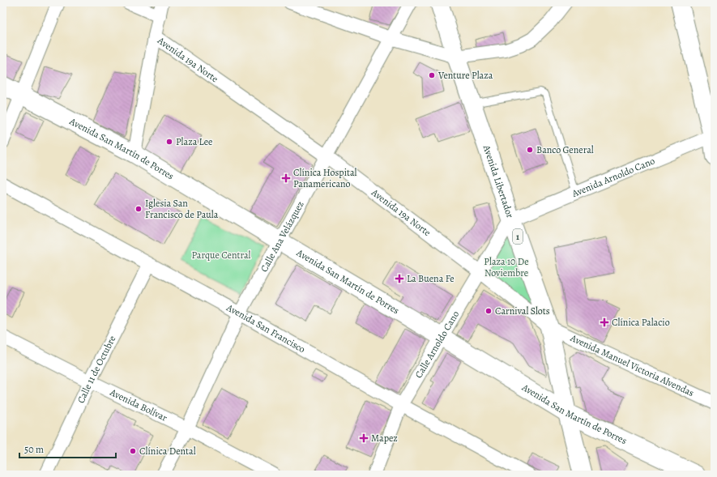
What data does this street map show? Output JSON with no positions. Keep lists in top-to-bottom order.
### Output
{
  "streets": {
    "main road": ["Avenida San Martín de Porres", "Avenida Libertador", "1"],
    "street": [
      "Avenida 19a Norte",
      "Avenida Arnoldo Cano",
      "Calle Ana Velázquez",
      "Avenida San Francisco",
      "Calle Arnoldo Cano",
      "Avenida Manuel Victoria Alvendas",
      "Calle 11 de Octubre",
      "Avenida Bolívar"
    ]
  },
  "crossings": [
    ["Avenida 19a Norte", "Avenida Libertador"],
    ["Avenida 19a Norte", "Calle Ana Velázquez"],
    ["Avenida 19a Norte", "Calle Arnoldo Cano"],
    ["Avenida 19a Norte", "Avenida Manuel Victoria Alvendas"],
    ["Avenida San Martín de Porres", "Avenida Libertador"],
    ["Avenida San Martín de Porres", "Calle Ana Velázquez"],
    ["Avenida San Martín de Porres", "Calle Arnoldo Cano"],
    ["Avenida Arnoldo Cano", "Avenida Libertador"],
    ["Avenida Arnoldo Cano", "Calle Arnoldo Cano"],
    ["Avenida Libertador", "Calle Arnoldo Cano"],
    ["Avenida Libertador", "Avenida Manuel Victoria Alvendas"],
    ["Calle Ana Velázquez", "Avenida San Francisco"],
    ["Calle Ana Velázquez", "Avenida Bolívar"],
    ["Avenida San Francisco", "Calle Arnoldo Cano"],
    ["Avenida San Francisco", "Calle 11 de Octubre"],
    ["Calle 11 de Octubre", "Avenida Bolívar"]
  ],
  "parks": ["Parque Central", "Plaza 10 De Noviembre"],
  "places": {
    "other": [
      "Venture Plaza",
      "Plaza Lee",
      "Banco General",
      "Iglesia San Francisco de Paula",
      "Carnival Slots",
      "Clínica Dental"
    ],
    "health": [
      "Clínica Hospital Panamericano",
      "La Buena Fe",
      "Clínica Palacio",
      "Mapez"
    ]
  },
  "scale_bar": "50 m"
}
